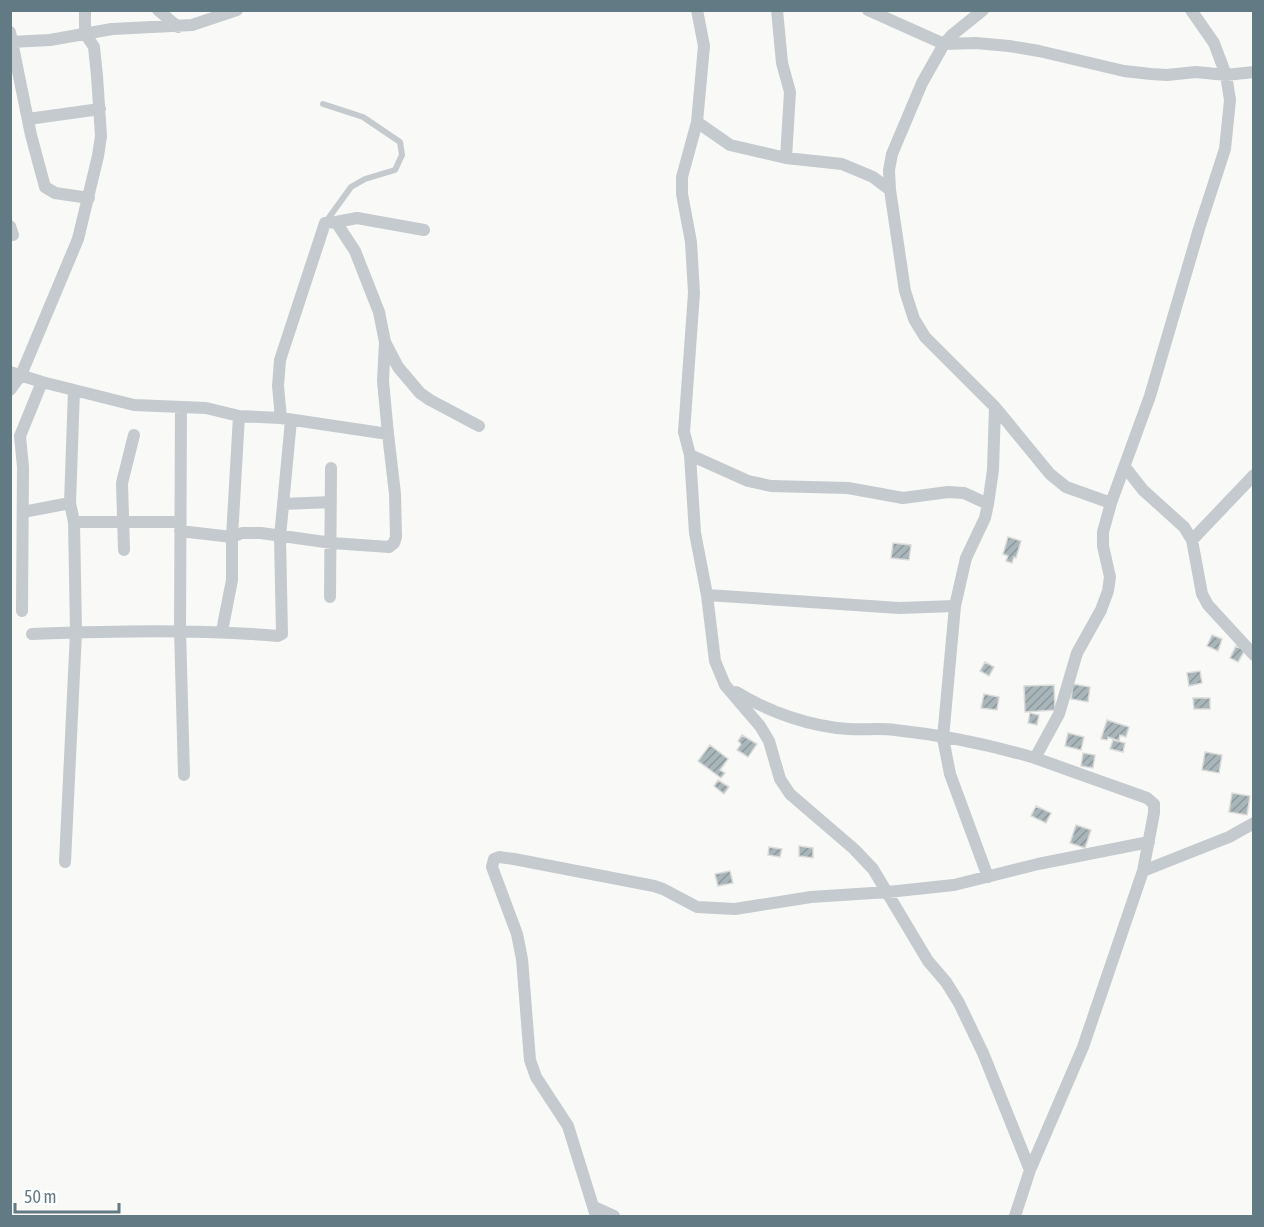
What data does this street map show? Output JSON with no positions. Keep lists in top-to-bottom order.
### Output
{
  "scale_bar": "50 m"
}
